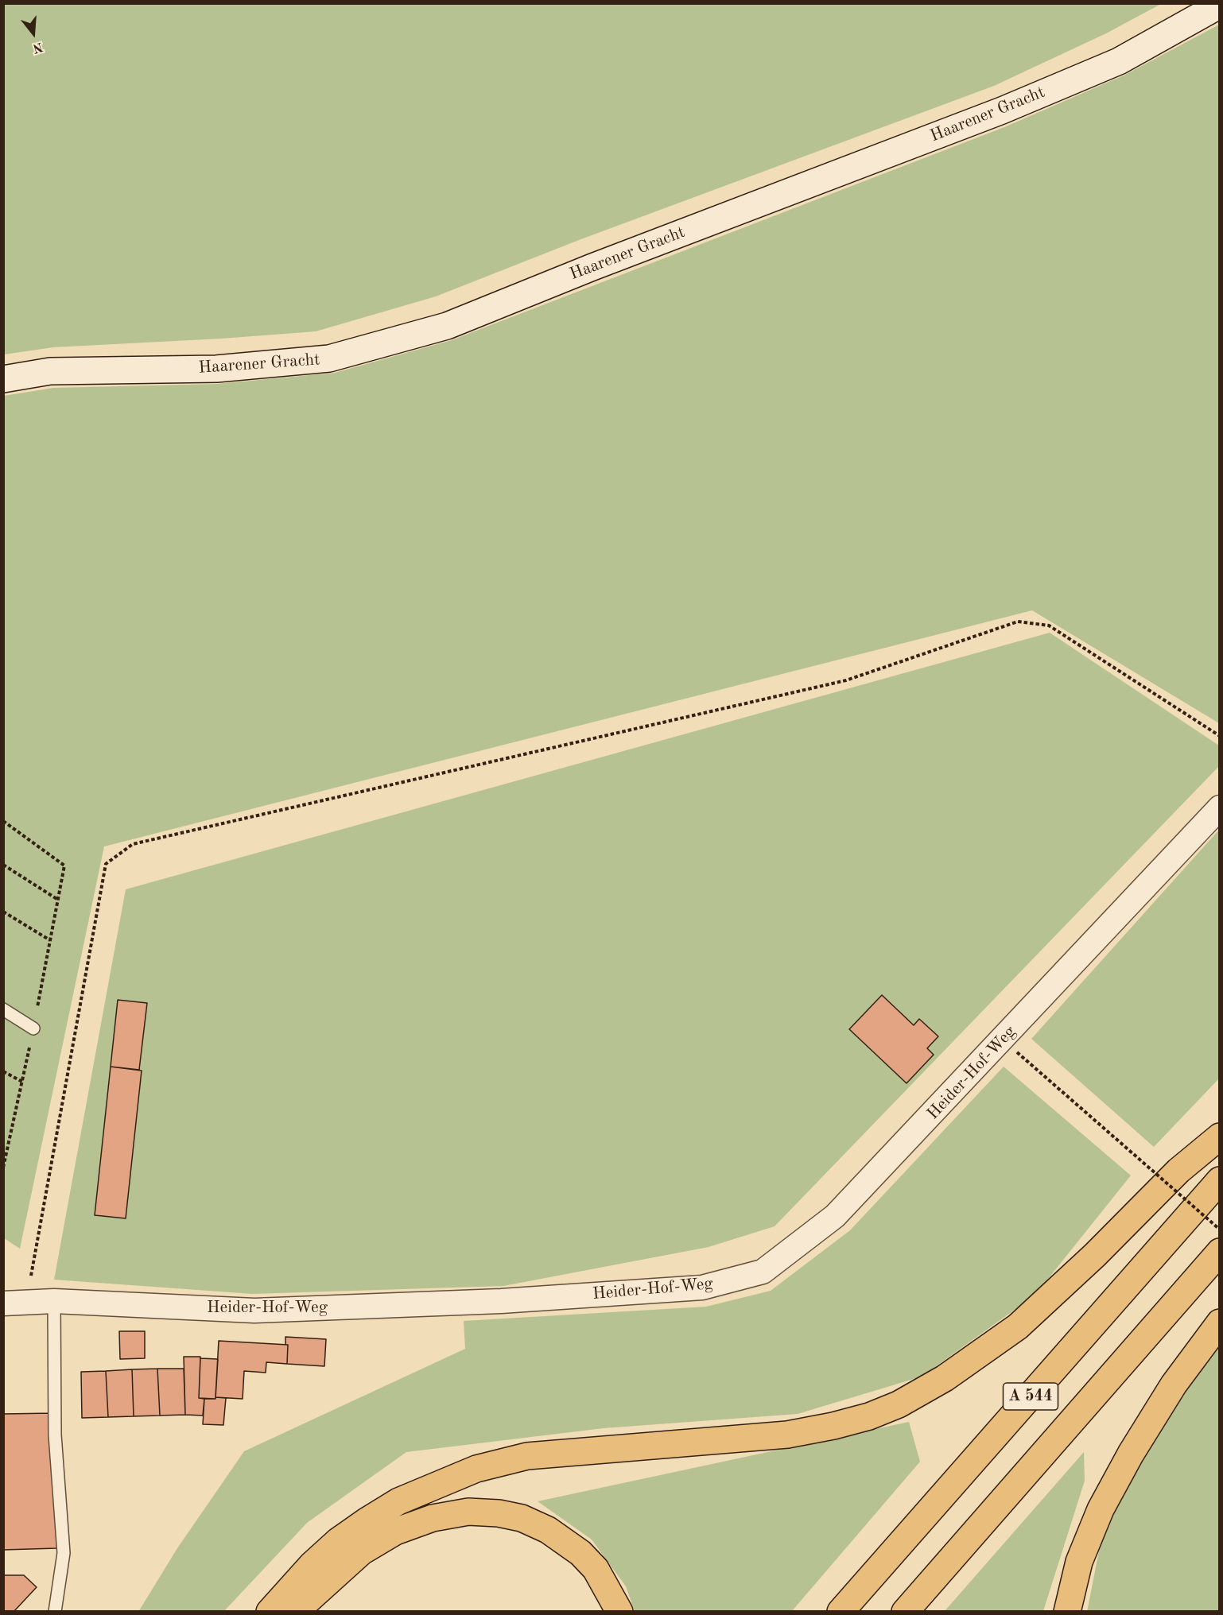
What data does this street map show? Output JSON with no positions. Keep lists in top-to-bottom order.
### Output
{
  "streets": {
    "highway": ["A 544"],
    "main road": ["Haarener Gracht"],
    "street": ["Heider-Hof-Weg"]
  },
  "north": "bottom"
}
